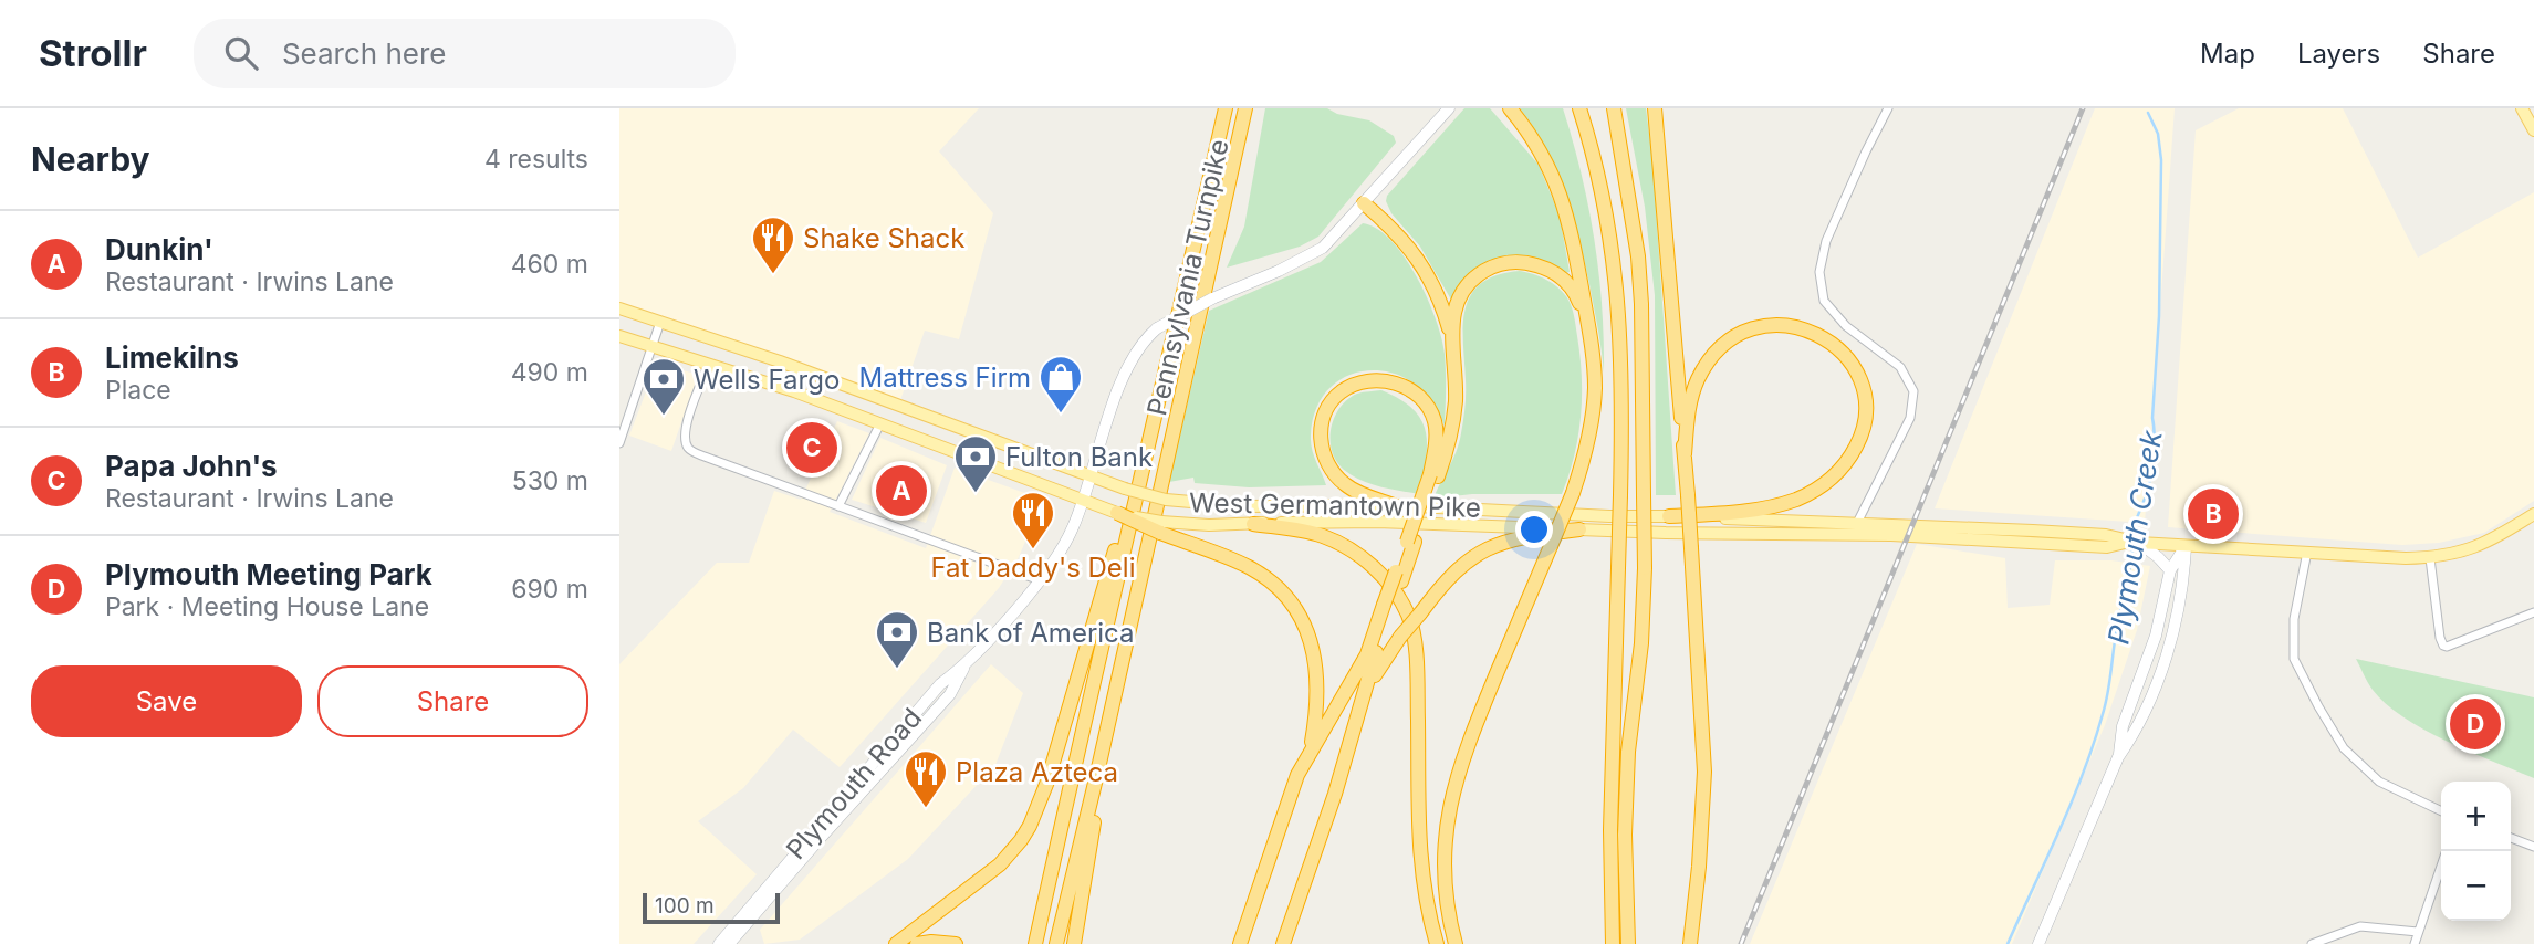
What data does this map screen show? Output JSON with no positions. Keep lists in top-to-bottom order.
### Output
{
  "streets": {
    "highway": ["Pennsylvania Turnpike"],
    "main road": ["West Germantown Pike", "Plymouth Road"]
  },
  "crossings": [
    ["West Germantown Pike", "Plymouth Road"]
  ],
  "water": ["Plymouth Creek"],
  "places": {
    "restaurant": ["Shake Shack", "Fat Daddy's Deli", "Plaza Azteca"],
    "shop": ["Mattress Firm"],
    "bank": ["Wells Fargo", "Fulton Bank", "Bank of America"]
  },
  "scale_bar": "100 m",
  "page": {
    "header": "Strollr",
    "search": "Search here",
    "nav": ["Map", "Layers", "Share"],
    "heading": ["Nearby", "4 results"],
    "list": [
      {
        "mark": "A",
        "name": "Dunkin'",
        "note": "Restaurant · Irwins Lane",
        "value": "460 m"
      },
      {
        "mark": "B",
        "name": "Limekilns",
        "note": "Place",
        "value": "490 m"
      },
      {
        "mark": "C",
        "name": "Papa John's",
        "note": "Restaurant · Irwins Lane",
        "value": "530 m"
      },
      {
        "mark": "D",
        "name": "Plymouth Meeting Park",
        "note": "Park · Meeting House Lane",
        "value": "690 m"
      }
    ],
    "pins": [
      "C",
      "A",
      "B",
      "D"
    ],
    "buttons": ["Save", "Share"],
    "map_buttons": ["+", "−"],
    "scale": "100 m"
  }
}
